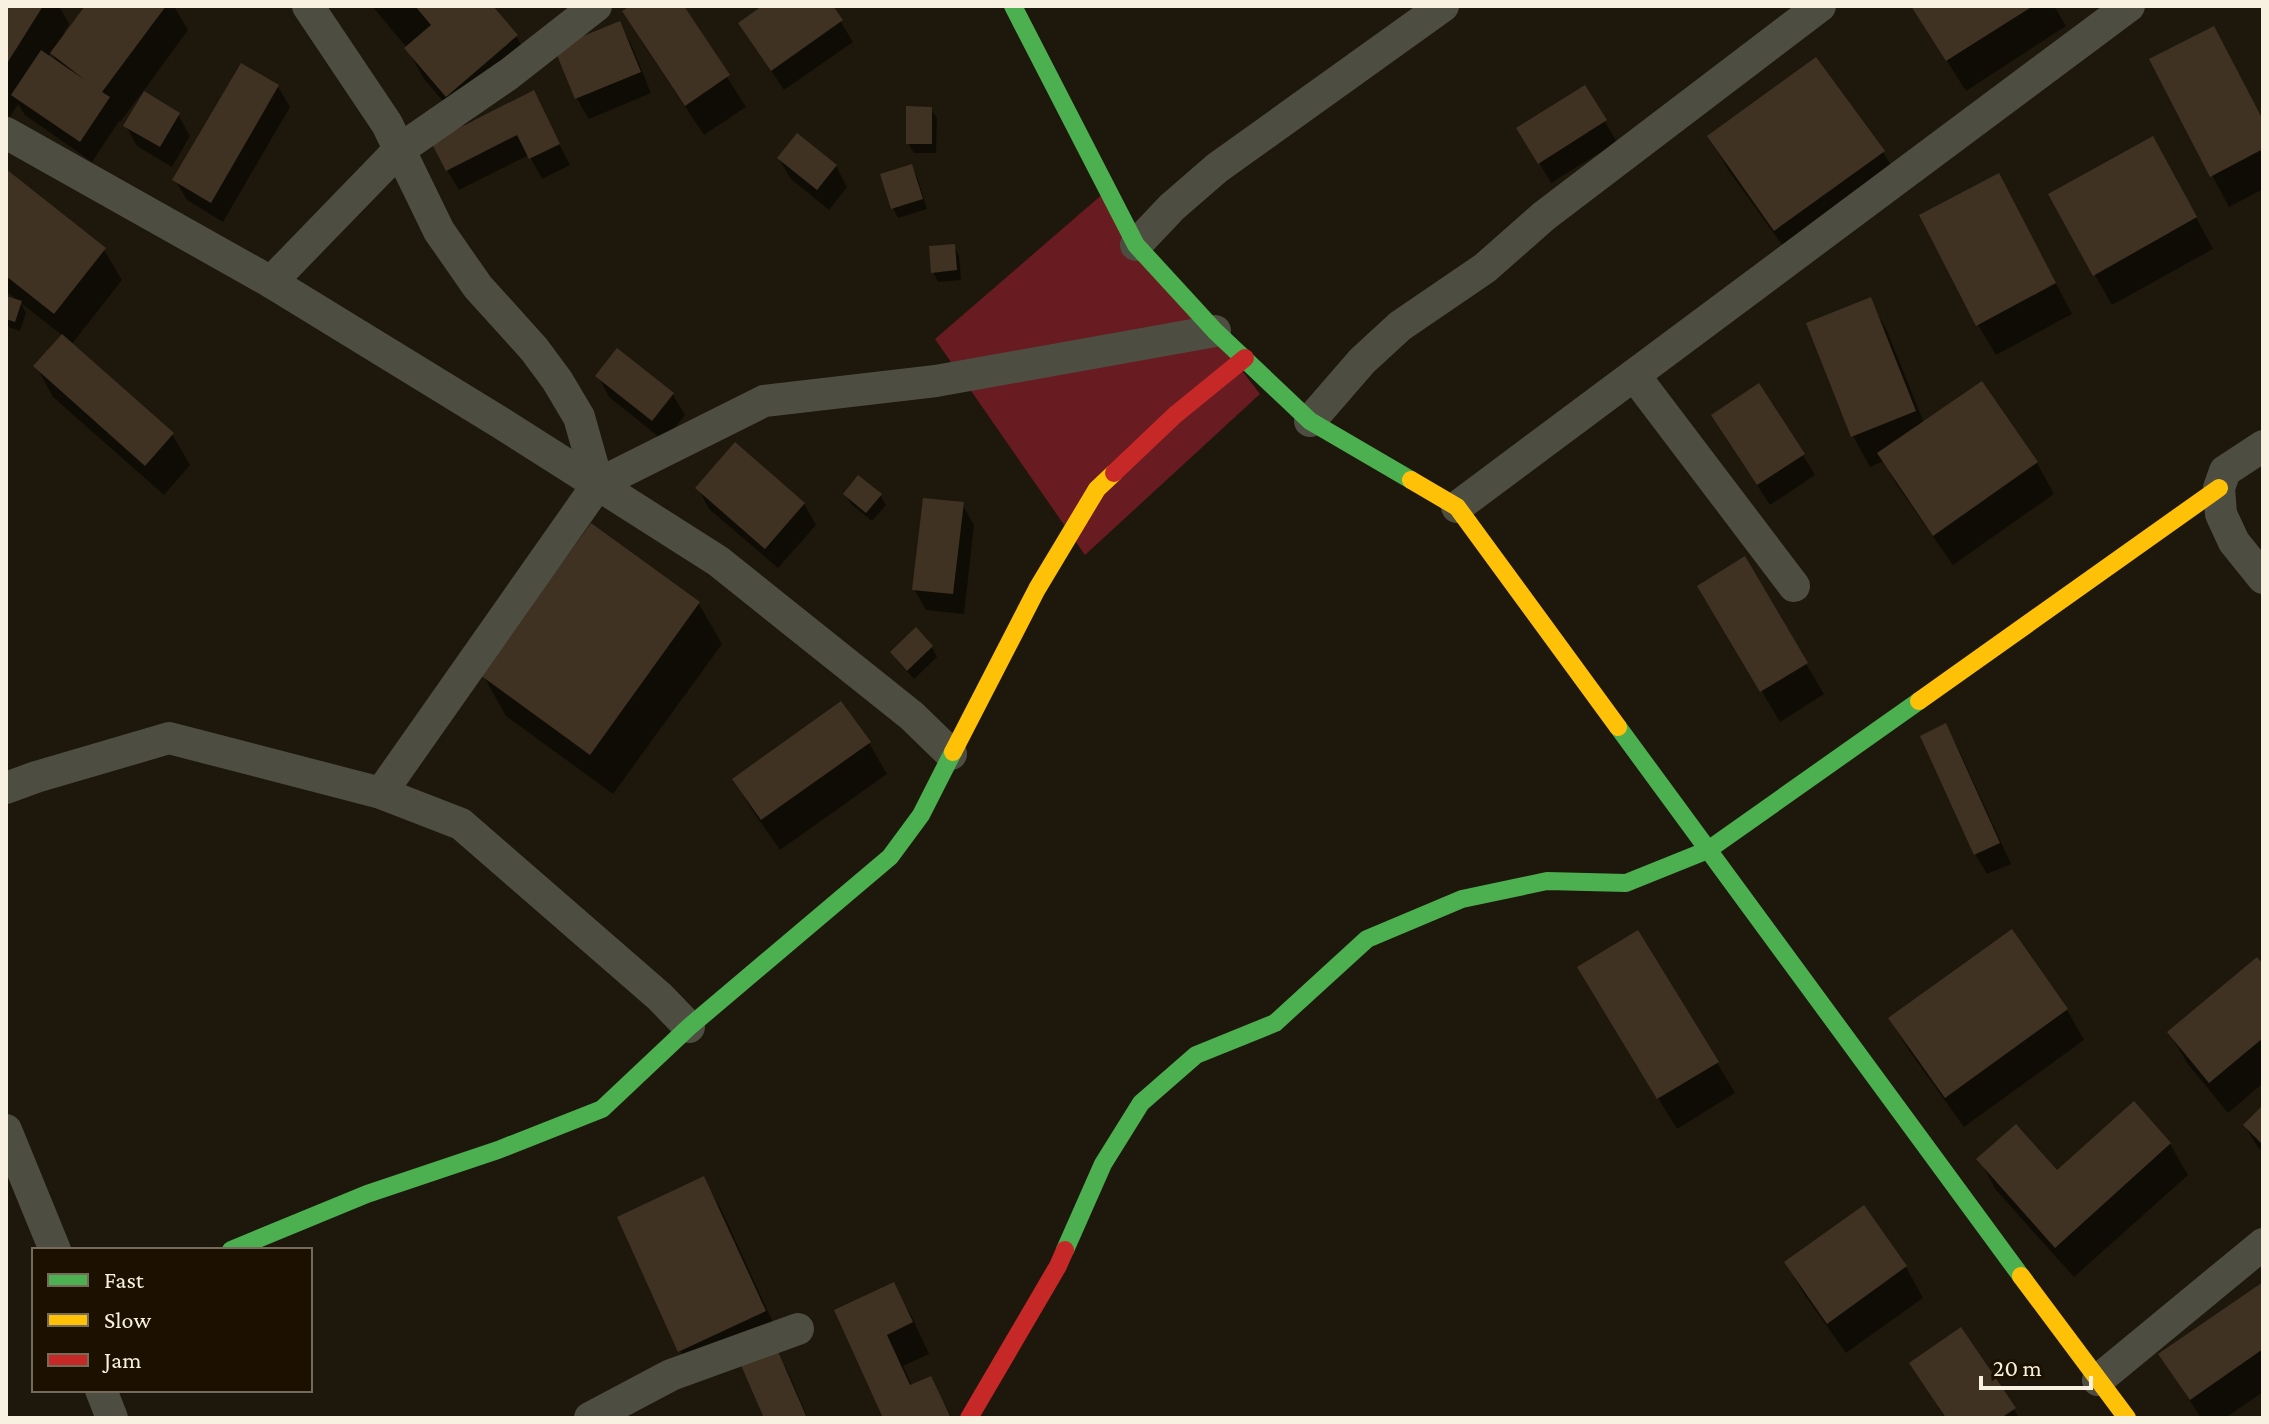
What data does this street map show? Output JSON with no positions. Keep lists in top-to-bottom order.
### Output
{
  "legend": ["Fast", "Slow", "Jam"],
  "scale_bar": "20 m"
}
